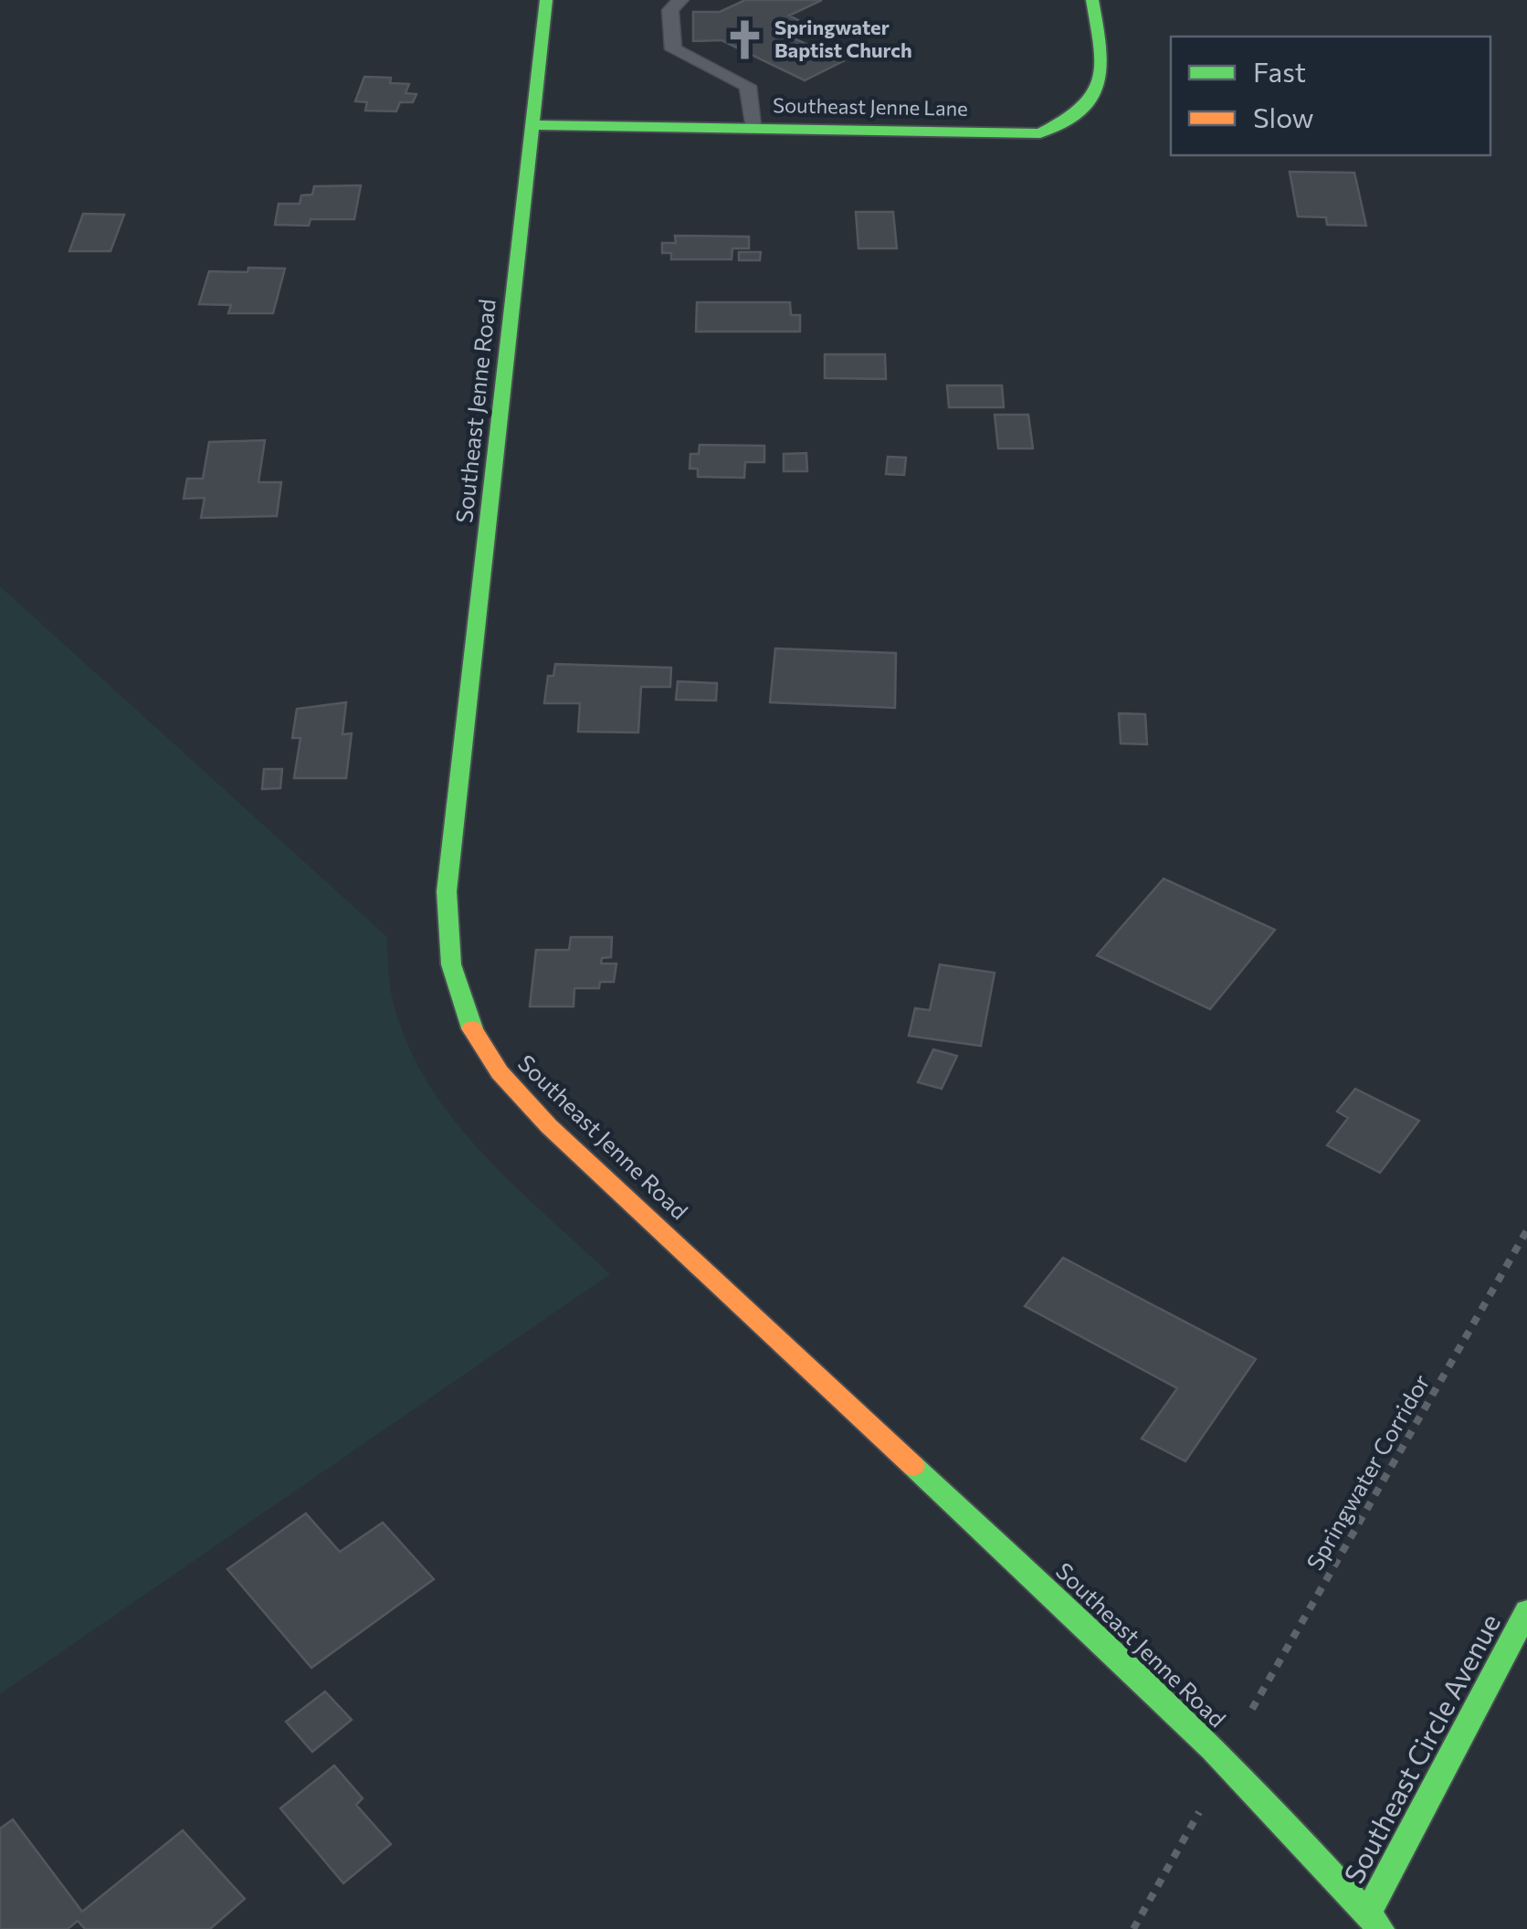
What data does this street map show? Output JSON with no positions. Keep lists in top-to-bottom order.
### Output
{
  "streets": {
    "main road": ["Southeast Jenne Lane", "Southeast Jenne Road", "Southeast Circle Avenue"],
    "path": ["Springwater Corridor"]
  },
  "crossings": [
    ["Southeast Jenne Lane", "Southeast Jenne Road"],
    ["Southeast Jenne Road", "Southeast Circle Avenue"]
  ],
  "places": {
    "church": ["Springwater Baptist Church"]
  },
  "legend": ["Fast", "Slow"]
}
